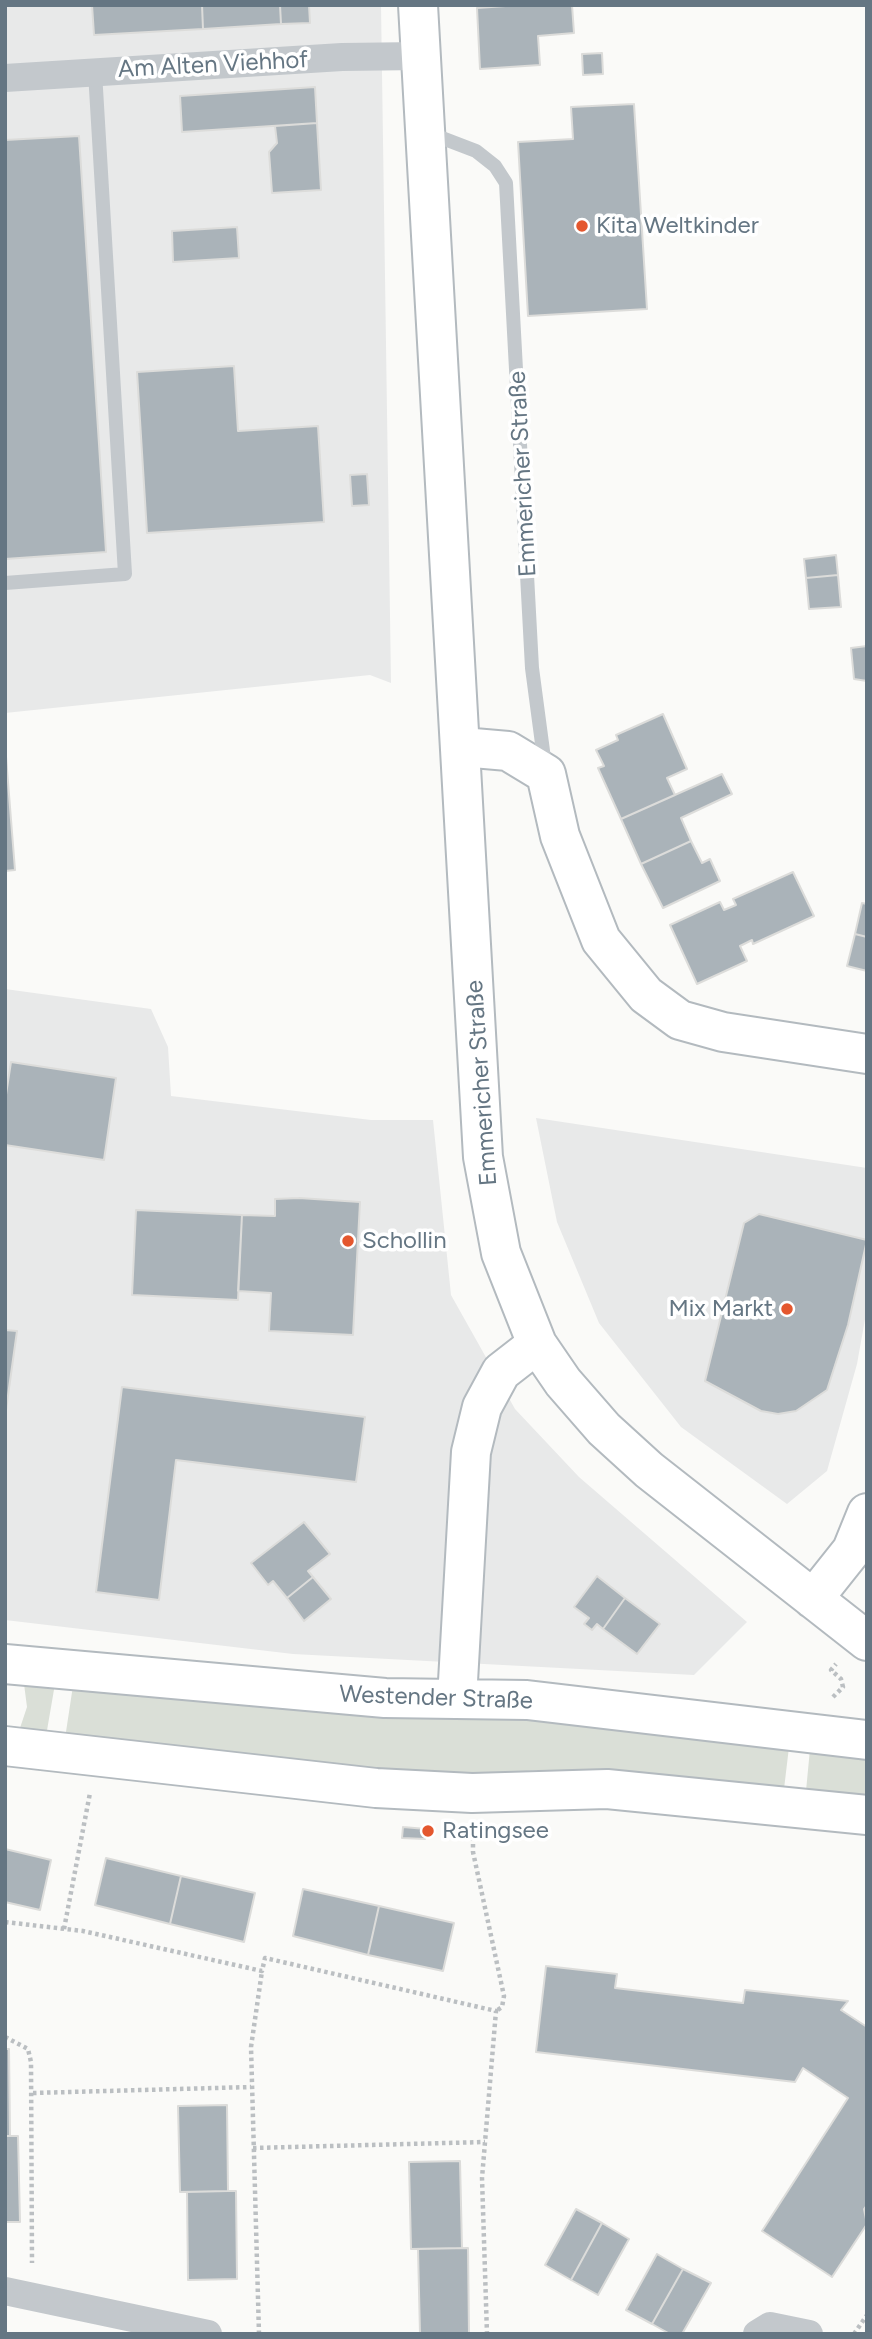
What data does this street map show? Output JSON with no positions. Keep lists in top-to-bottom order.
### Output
{
  "streets": {
    "main road": ["Emmericher Straße", "Westender Straße"],
    "street": ["Am Alten Viehhof"]
  },
  "crossings": [
    ["Am Alten Viehhof", "Emmericher Straße"]
  ],
  "places": [
    "Kita Weltkinder",
    "Schollin",
    "Mix Markt",
    "Ratingsee"
  ]
}
